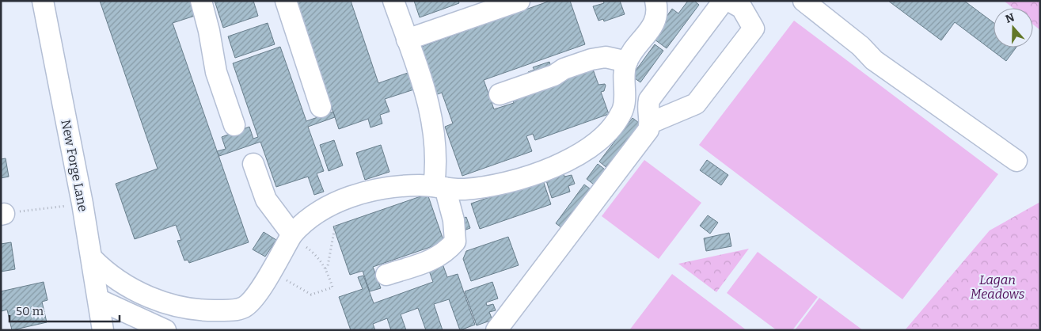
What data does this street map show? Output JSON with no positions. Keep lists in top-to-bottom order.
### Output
{
  "streets": {
    "street": ["New Forge Lane"]
  },
  "parks": ["Lagan Meadows"],
  "scale_bar": "50 m",
  "north": "top"
}
